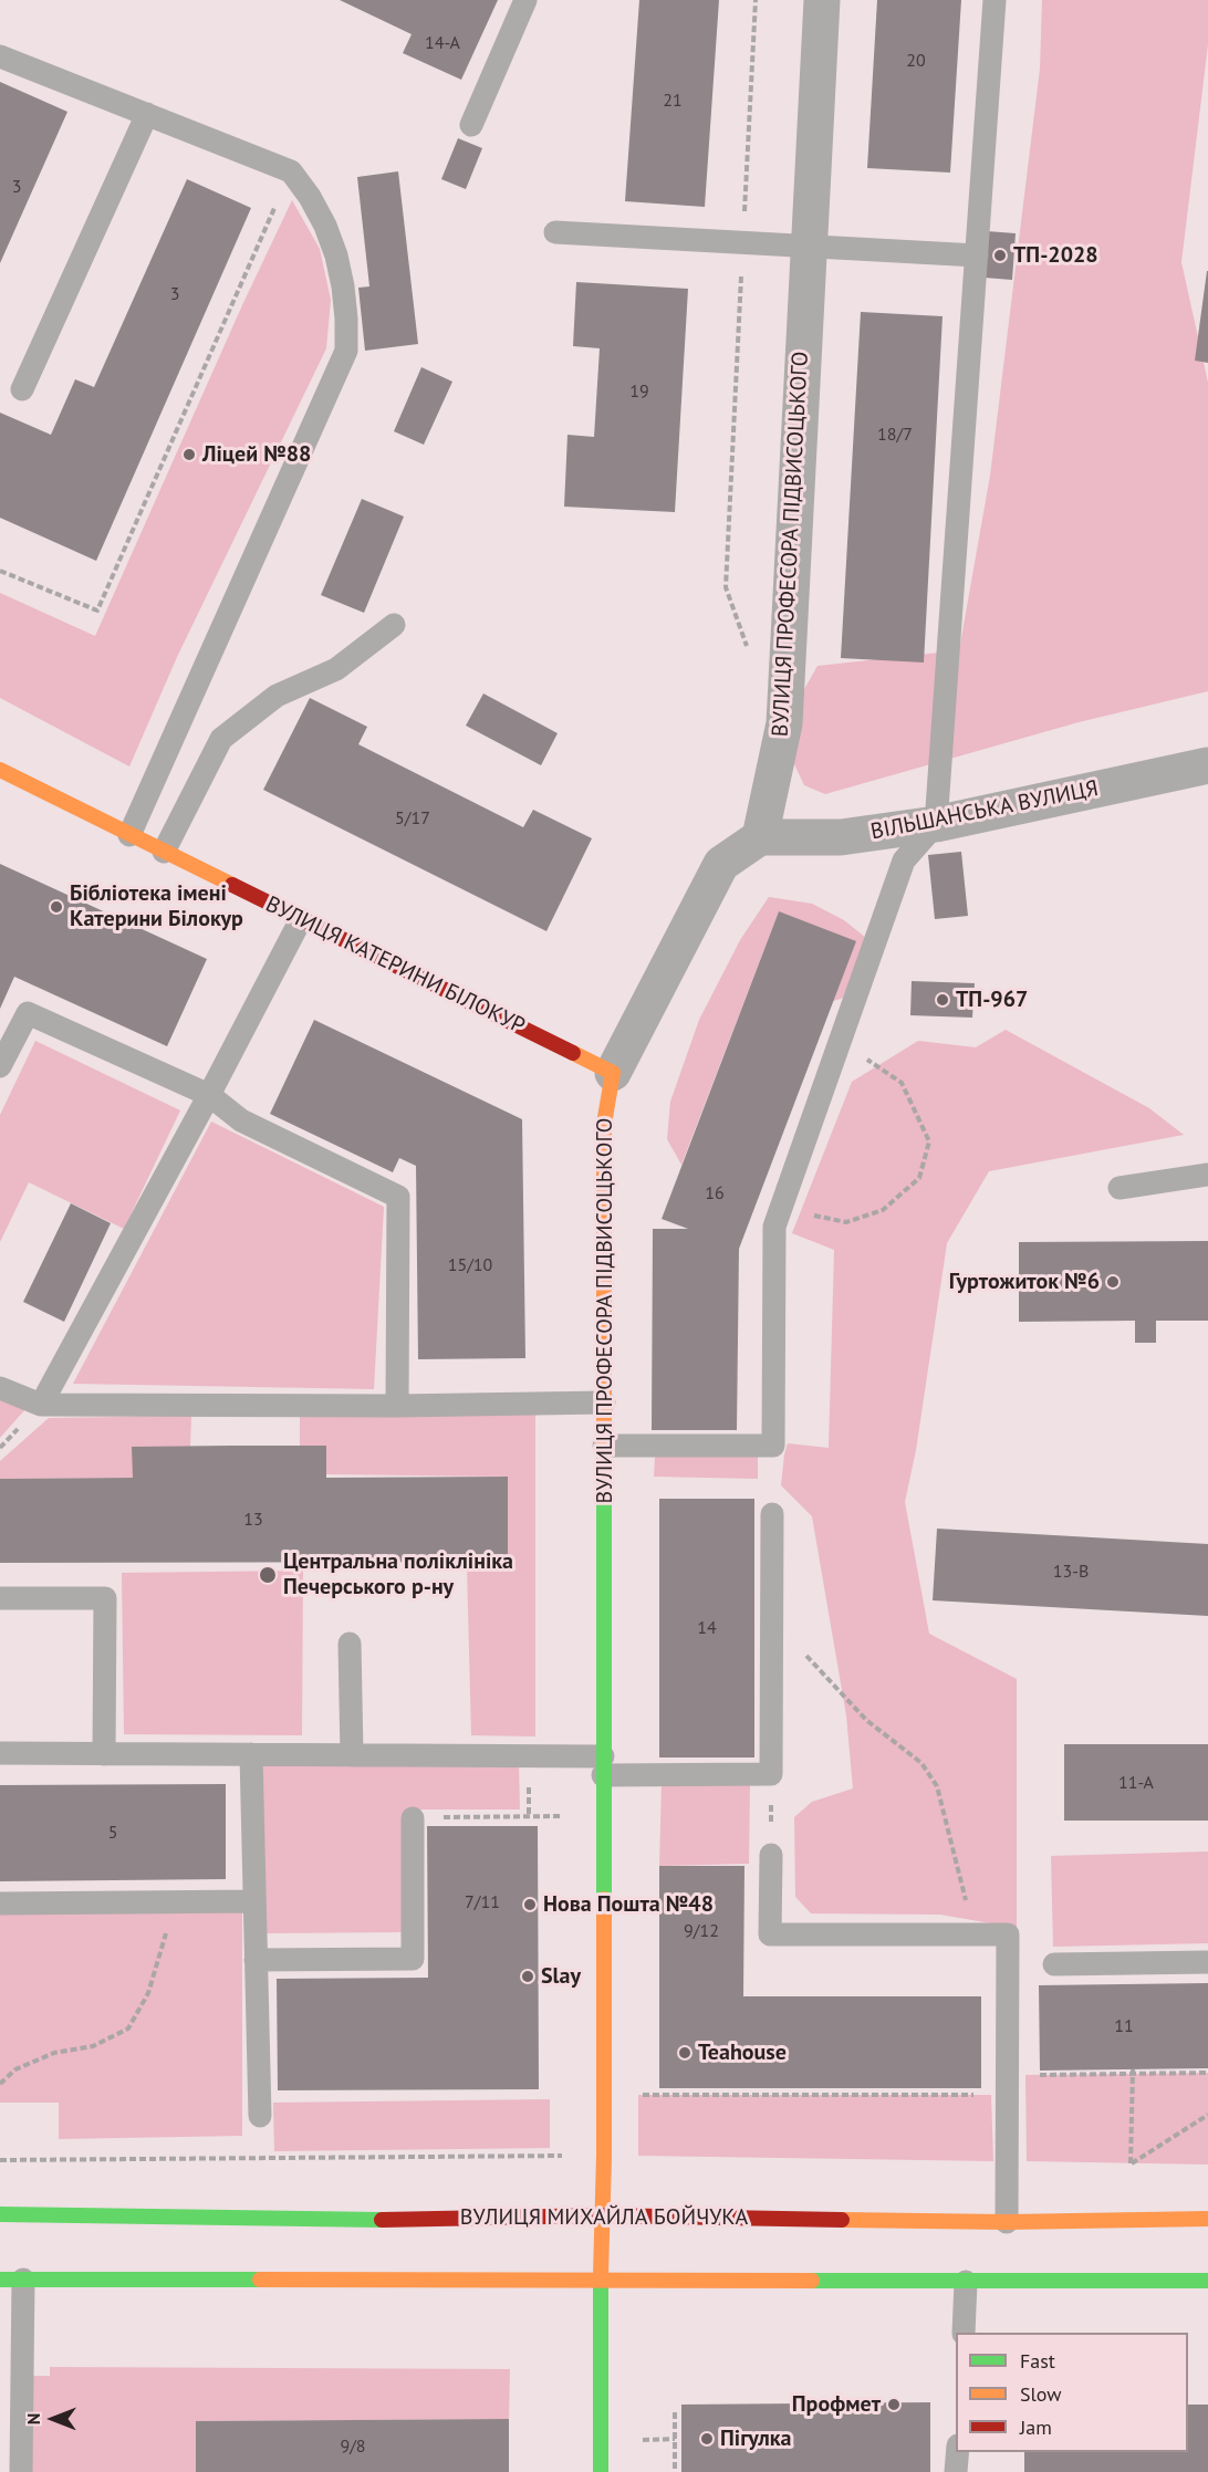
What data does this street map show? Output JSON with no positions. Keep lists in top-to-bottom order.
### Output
{
  "streets": {
    "main road": ["ВУЛИЦЯ ПРОФЕСОРА ПІДВИСОЦЬКОГО", "ВУЛИЦЯ КАТЕРИНИ БІЛОКУР", "ВУЛИЦЯ МИХАЙЛА БОЙЧУКА"],
    "street": ["ВІЛЬШАНСЬКА ВУЛИЦЯ"]
  },
  "crossings": [
    ["ВУЛИЦЯ ПРОФЕСОРА ПІДВИСОЦЬКОГО", "ВІЛЬШАНСЬКА ВУЛИЦЯ"],
    ["ВУЛИЦЯ ПРОФЕСОРА ПІДВИСОЦЬКОГО", "ВУЛИЦЯ КАТЕРИНИ БІЛОКУР"],
    ["ВУЛИЦЯ ПРОФЕСОРА ПІДВИСОЦЬКОГО", "ВУЛИЦЯ МИХАЙЛА БОЙЧУКА"]
  ],
  "places": [
    "ТП-2028",
    "Ліцей №88",
    "Бібліотека імені Катерини Білокур",
    "ТП-967",
    "Гуртожиток №6",
    "Центральна поліклініка Печерського р-ну",
    "Нова Пошта №48",
    "Slay",
    "Teahouse",
    "Профмет",
    "Пігулка"
  ],
  "house_numbers": [
    "14-А",
    "20",
    "21",
    "3",
    "3",
    "19",
    "18/7",
    "5/17",
    "16",
    "15/10",
    "13",
    "13-В",
    "14",
    "11-А",
    "5",
    "7/11",
    "9/12",
    "11",
    "9/8"
  ],
  "legend": ["Fast", "Slow", "Jam"],
  "north": "left"
}
